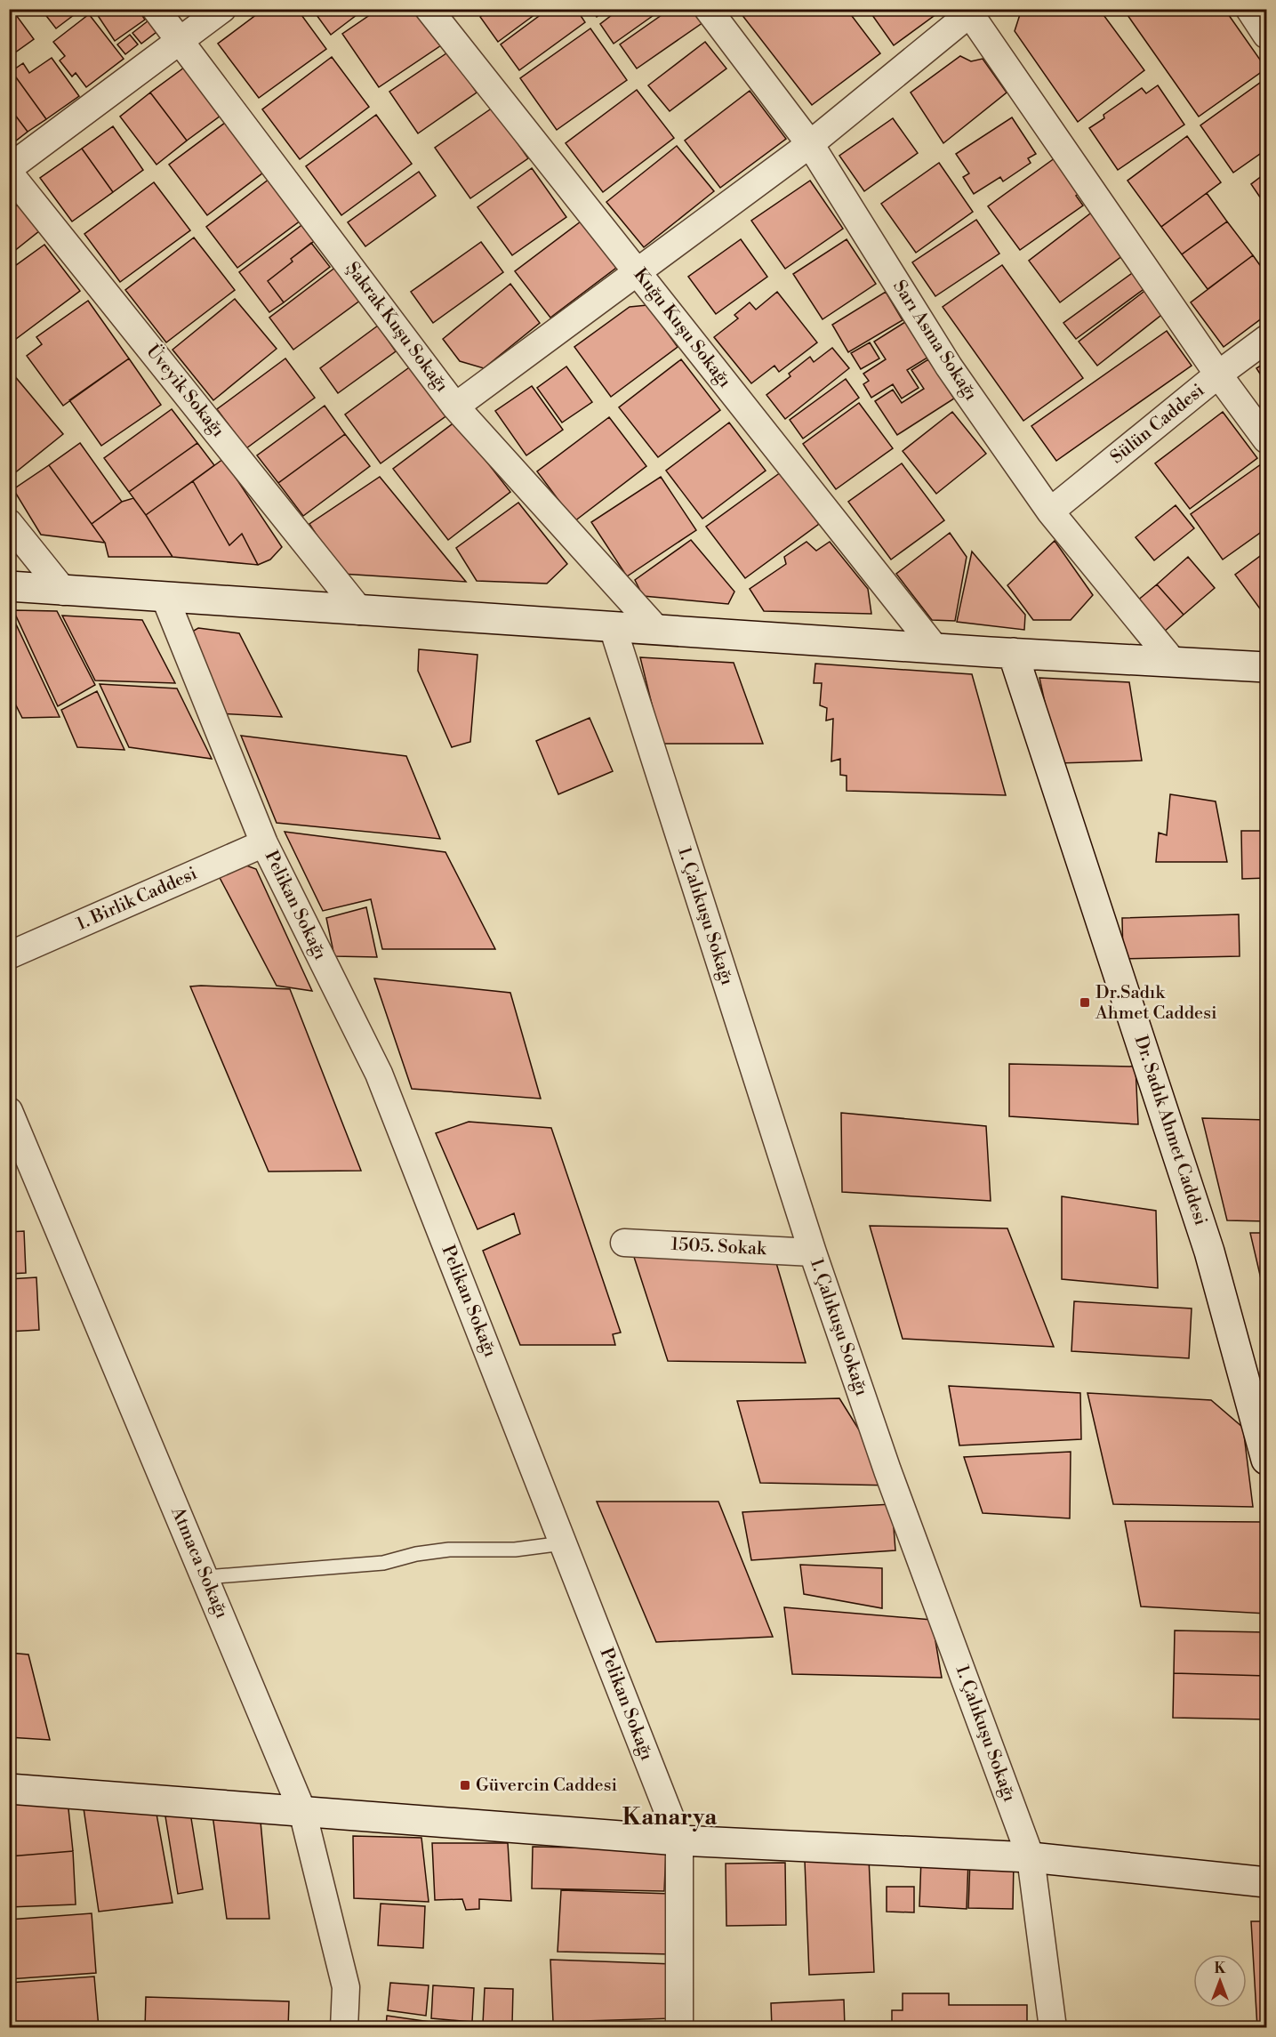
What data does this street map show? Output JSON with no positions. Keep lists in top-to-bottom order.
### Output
{
  "streets": {
    "street": [
      "Şakrak Kuşu Sokağı",
      "Kuğu Kuşu Sokağı",
      "Sarı Asma Sokağı",
      "Üveyik Sokağı",
      "Sülün Caddesi",
      "1. Birlik Caddesi",
      "Pelikan Sokağı",
      "1. Çalıkuşu Sokağı",
      "Dr. Sadık Ahmet Caddesi",
      "1505. Sokak",
      "Atmaca Sokağı"
    ]
  },
  "crossings": [
    ["Sarı Asma Sokağı", "Sülün Caddesi"],
    ["1. Birlik Caddesi", "Pelikan Sokağı"],
    ["1. Çalıkuşu Sokağı", "1505. Sokak"]
  ],
  "districts": ["Kanarya"],
  "places": {
    "transit": ["Dr.Sadık Ahmet Caddesi", "Güvercin Caddesi"]
  },
  "north": "top"
}
